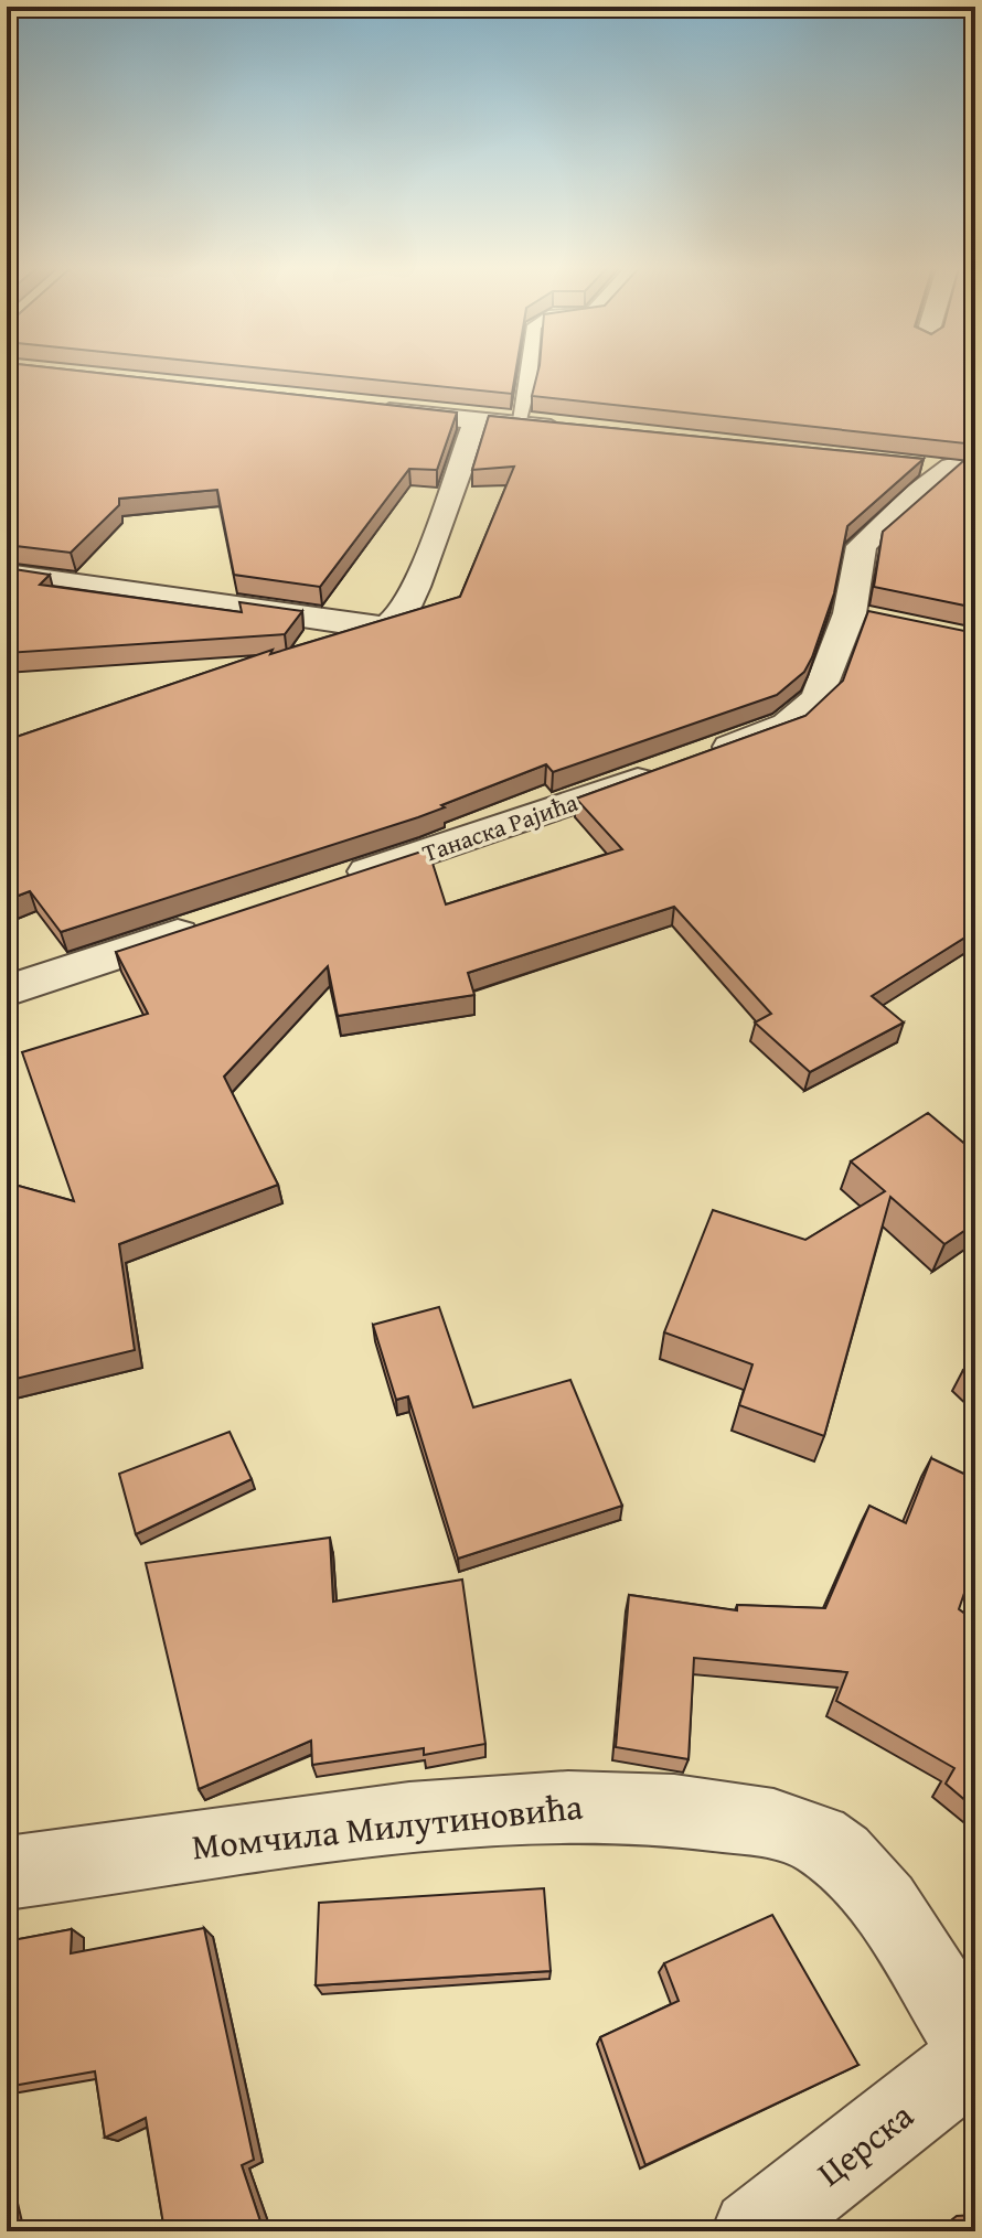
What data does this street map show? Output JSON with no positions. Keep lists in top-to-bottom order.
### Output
{
  "streets": {
    "street": ["Танаска Рајића", "Момчила Милутиновића", "Церска"]
  }
}
